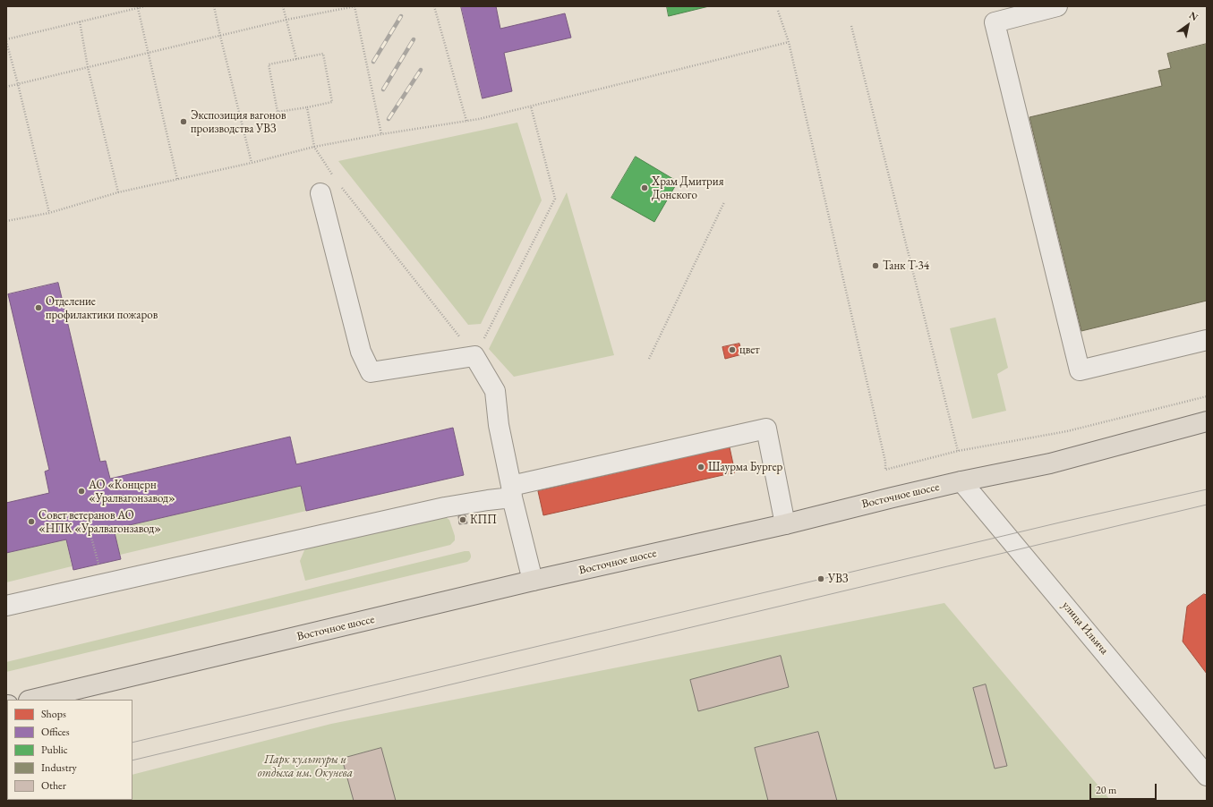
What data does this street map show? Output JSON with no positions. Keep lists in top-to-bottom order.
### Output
{
  "streets": {
    "main road": ["Восточное шоссе"],
    "street": ["улица Ильича"]
  },
  "crossings": [
    ["Восточное шоссе", "улица Ильича"]
  ],
  "parks": ["Парк культуры и отдыха им. Окунева"],
  "places": [
    "Экспозиция вагонов производства УВЗ",
    "Храм Дмитрия Донского",
    "Танк Т-34",
    "Отделение профилактики пожаров",
    "цвет",
    "Шаурма Бургер",
    "АО «Концерн «Уралвагонзавод»",
    "КПП",
    "Совет ветеранов АО «НПК «Уралвагонзавод»",
    "УВЗ"
  ],
  "legend": [
    "Shops",
    "Offices",
    "Public",
    "Industry",
    "Other"
  ],
  "scale_bar": "20 m",
  "north": "top right"
}
